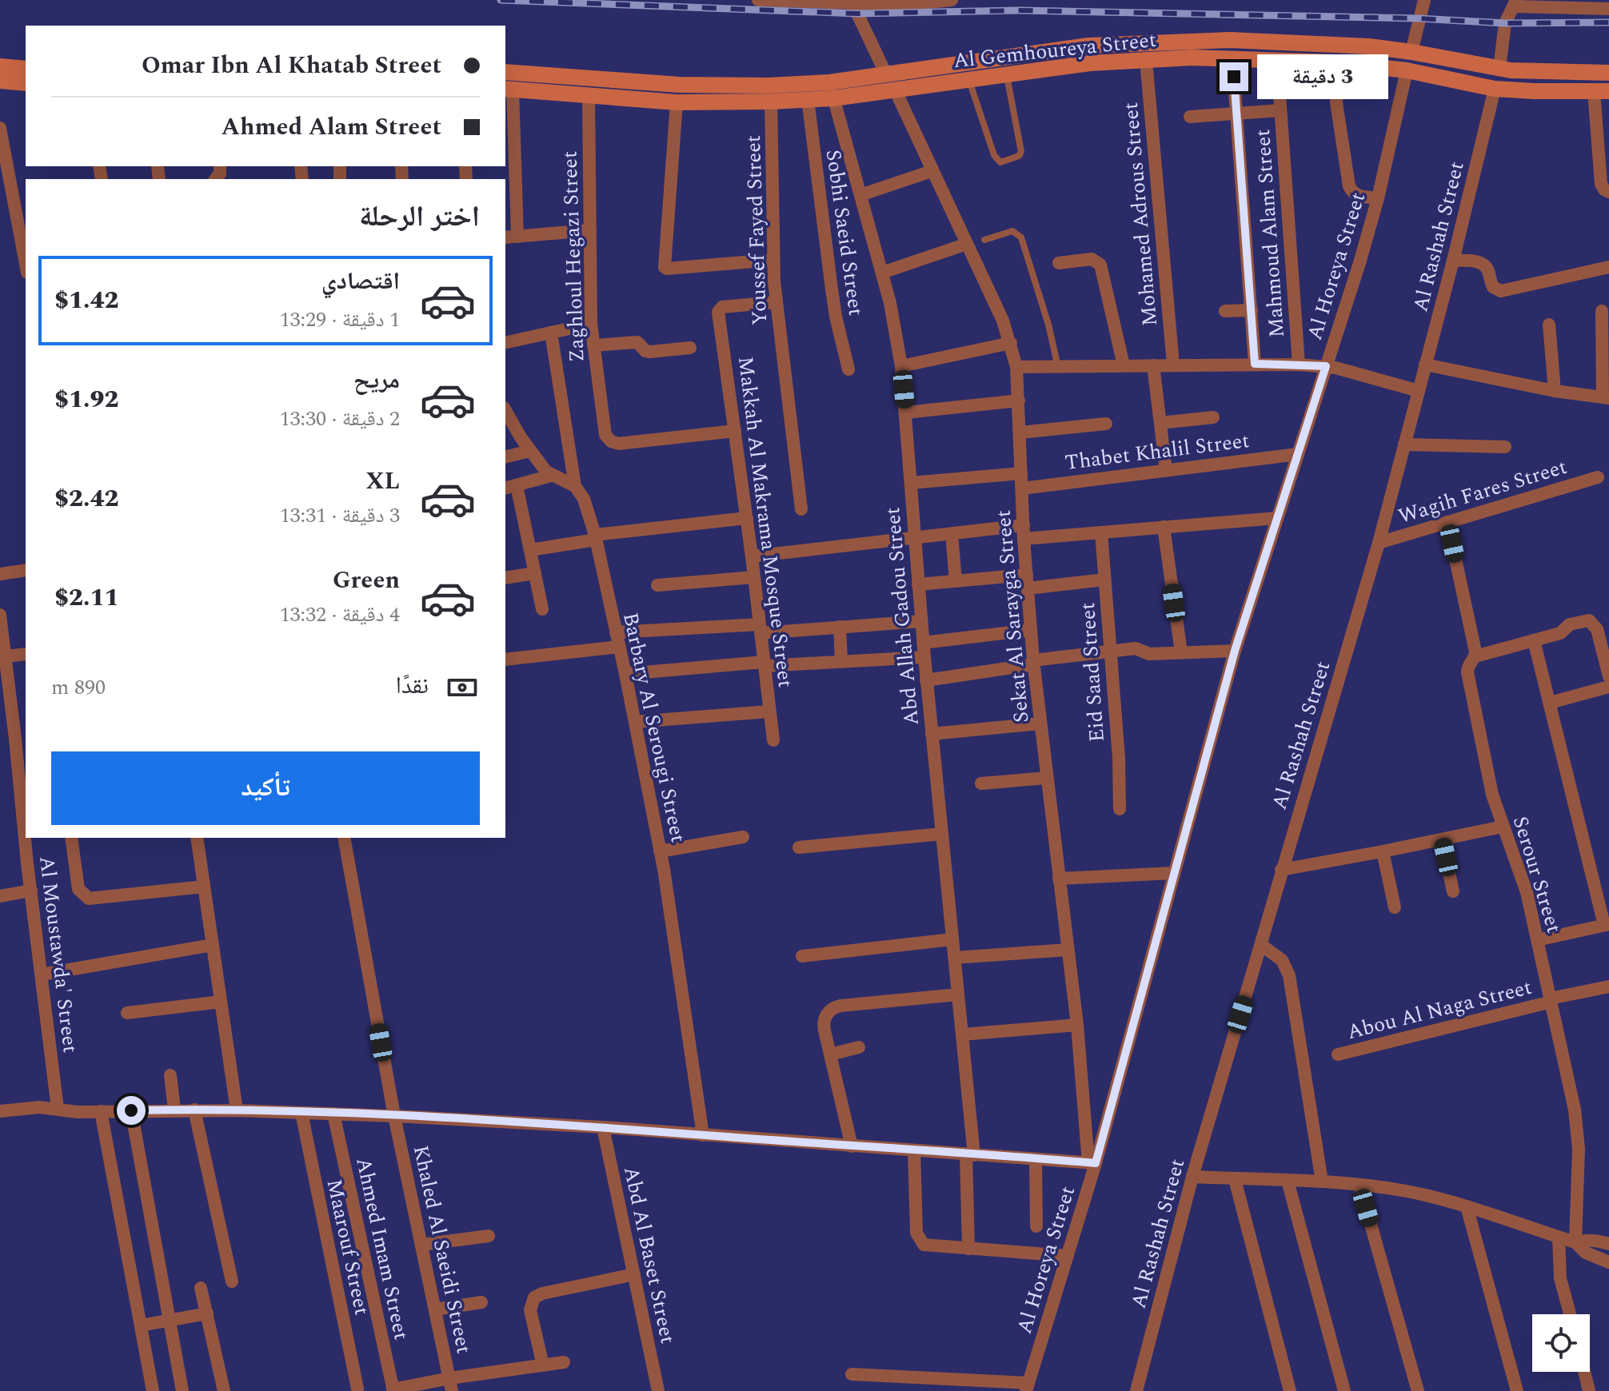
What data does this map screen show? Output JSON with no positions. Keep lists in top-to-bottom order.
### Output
{
  "streets": {
    "main road": ["Al Gemhoureya Street"],
    "street": [
      "Mohamed Adrous Street",
      "Youssef Fayed Street",
      "Sobhi Saeid Street",
      "Mahmoud Alam Street",
      "Al Rashah Street",
      "Zaghloul Hegazi Street",
      "Al Horeya Street",
      "Thabet Khalil Street",
      "Wagih Fares Street",
      "Makkah Al Makrama Mosque Street",
      "Abd Allah Gadou Street",
      "Sekat Al Sarayga Street",
      "Eid Saad Street",
      "Barbary Al Serougi Street",
      "Serour Street",
      "Al Moustawda' Street",
      "Abou Al Naga Street",
      "Maarouf Street",
      "Ahmed Imam Street",
      "Khaled Al Saeidi Street",
      "Abd Al Baset Street"
    ]
  },
  "crossings": [
    ["Al Gemhoureya Street", "Mohamed Adrous Street"],
    ["Al Gemhoureya Street", "Youssef Fayed Street"],
    ["Al Gemhoureya Street", "Sobhi Saeid Street"],
    ["Al Gemhoureya Street", "Mahmoud Alam Street"],
    ["Al Gemhoureya Street", "Al Rashah Street"],
    ["Al Gemhoureya Street", "Zaghloul Hegazi Street"],
    ["Al Gemhoureya Street", "Al Horeya Street"],
    ["Al Gemhoureya Street", "Abd Allah Gadou Street"],
    ["Al Gemhoureya Street", "Sekat Al Sarayga Street"],
    ["Youssef Fayed Street", "Makkah Al Makrama Mosque Street"],
    ["Al Rashah Street", "Wagih Fares Street"],
    ["Zaghloul Hegazi Street", "Makkah Al Makrama Mosque Street"],
    ["Al Horeya Street", "Thabet Khalil Street"],
    ["Al Horeya Street", "Sekat Al Sarayga Street"],
    ["Thabet Khalil Street", "Sekat Al Sarayga Street"],
    ["Wagih Fares Street", "Serour Street"],
    ["Serour Street", "Abou Al Naga Street"]
  ],
  "page": {
    "banner": ["Omar Ibn Al Khatab Street", "Ahmed Alam Street"],
    "bubble": "3 دقيقة",
    "heading": "اختر الرحلة",
    "list": [
      {
        "name": "اقتصادي",
        "note": "1 دقيقة · 13:29",
        "value": "$1.42"
      },
      {
        "name": "مريح",
        "note": "2 دقيقة · 13:30",
        "value": "$1.92"
      },
      {
        "name": "XL",
        "note": "3 دقيقة · 13:31",
        "value": "$2.42"
      },
      {
        "name": "Green",
        "note": "4 دقيقة · 13:32",
        "value": "$2.11"
      }
    ],
    "pay": ["نقدًا", "890 m"],
    "buttons": "تأكيد"
  }
}
